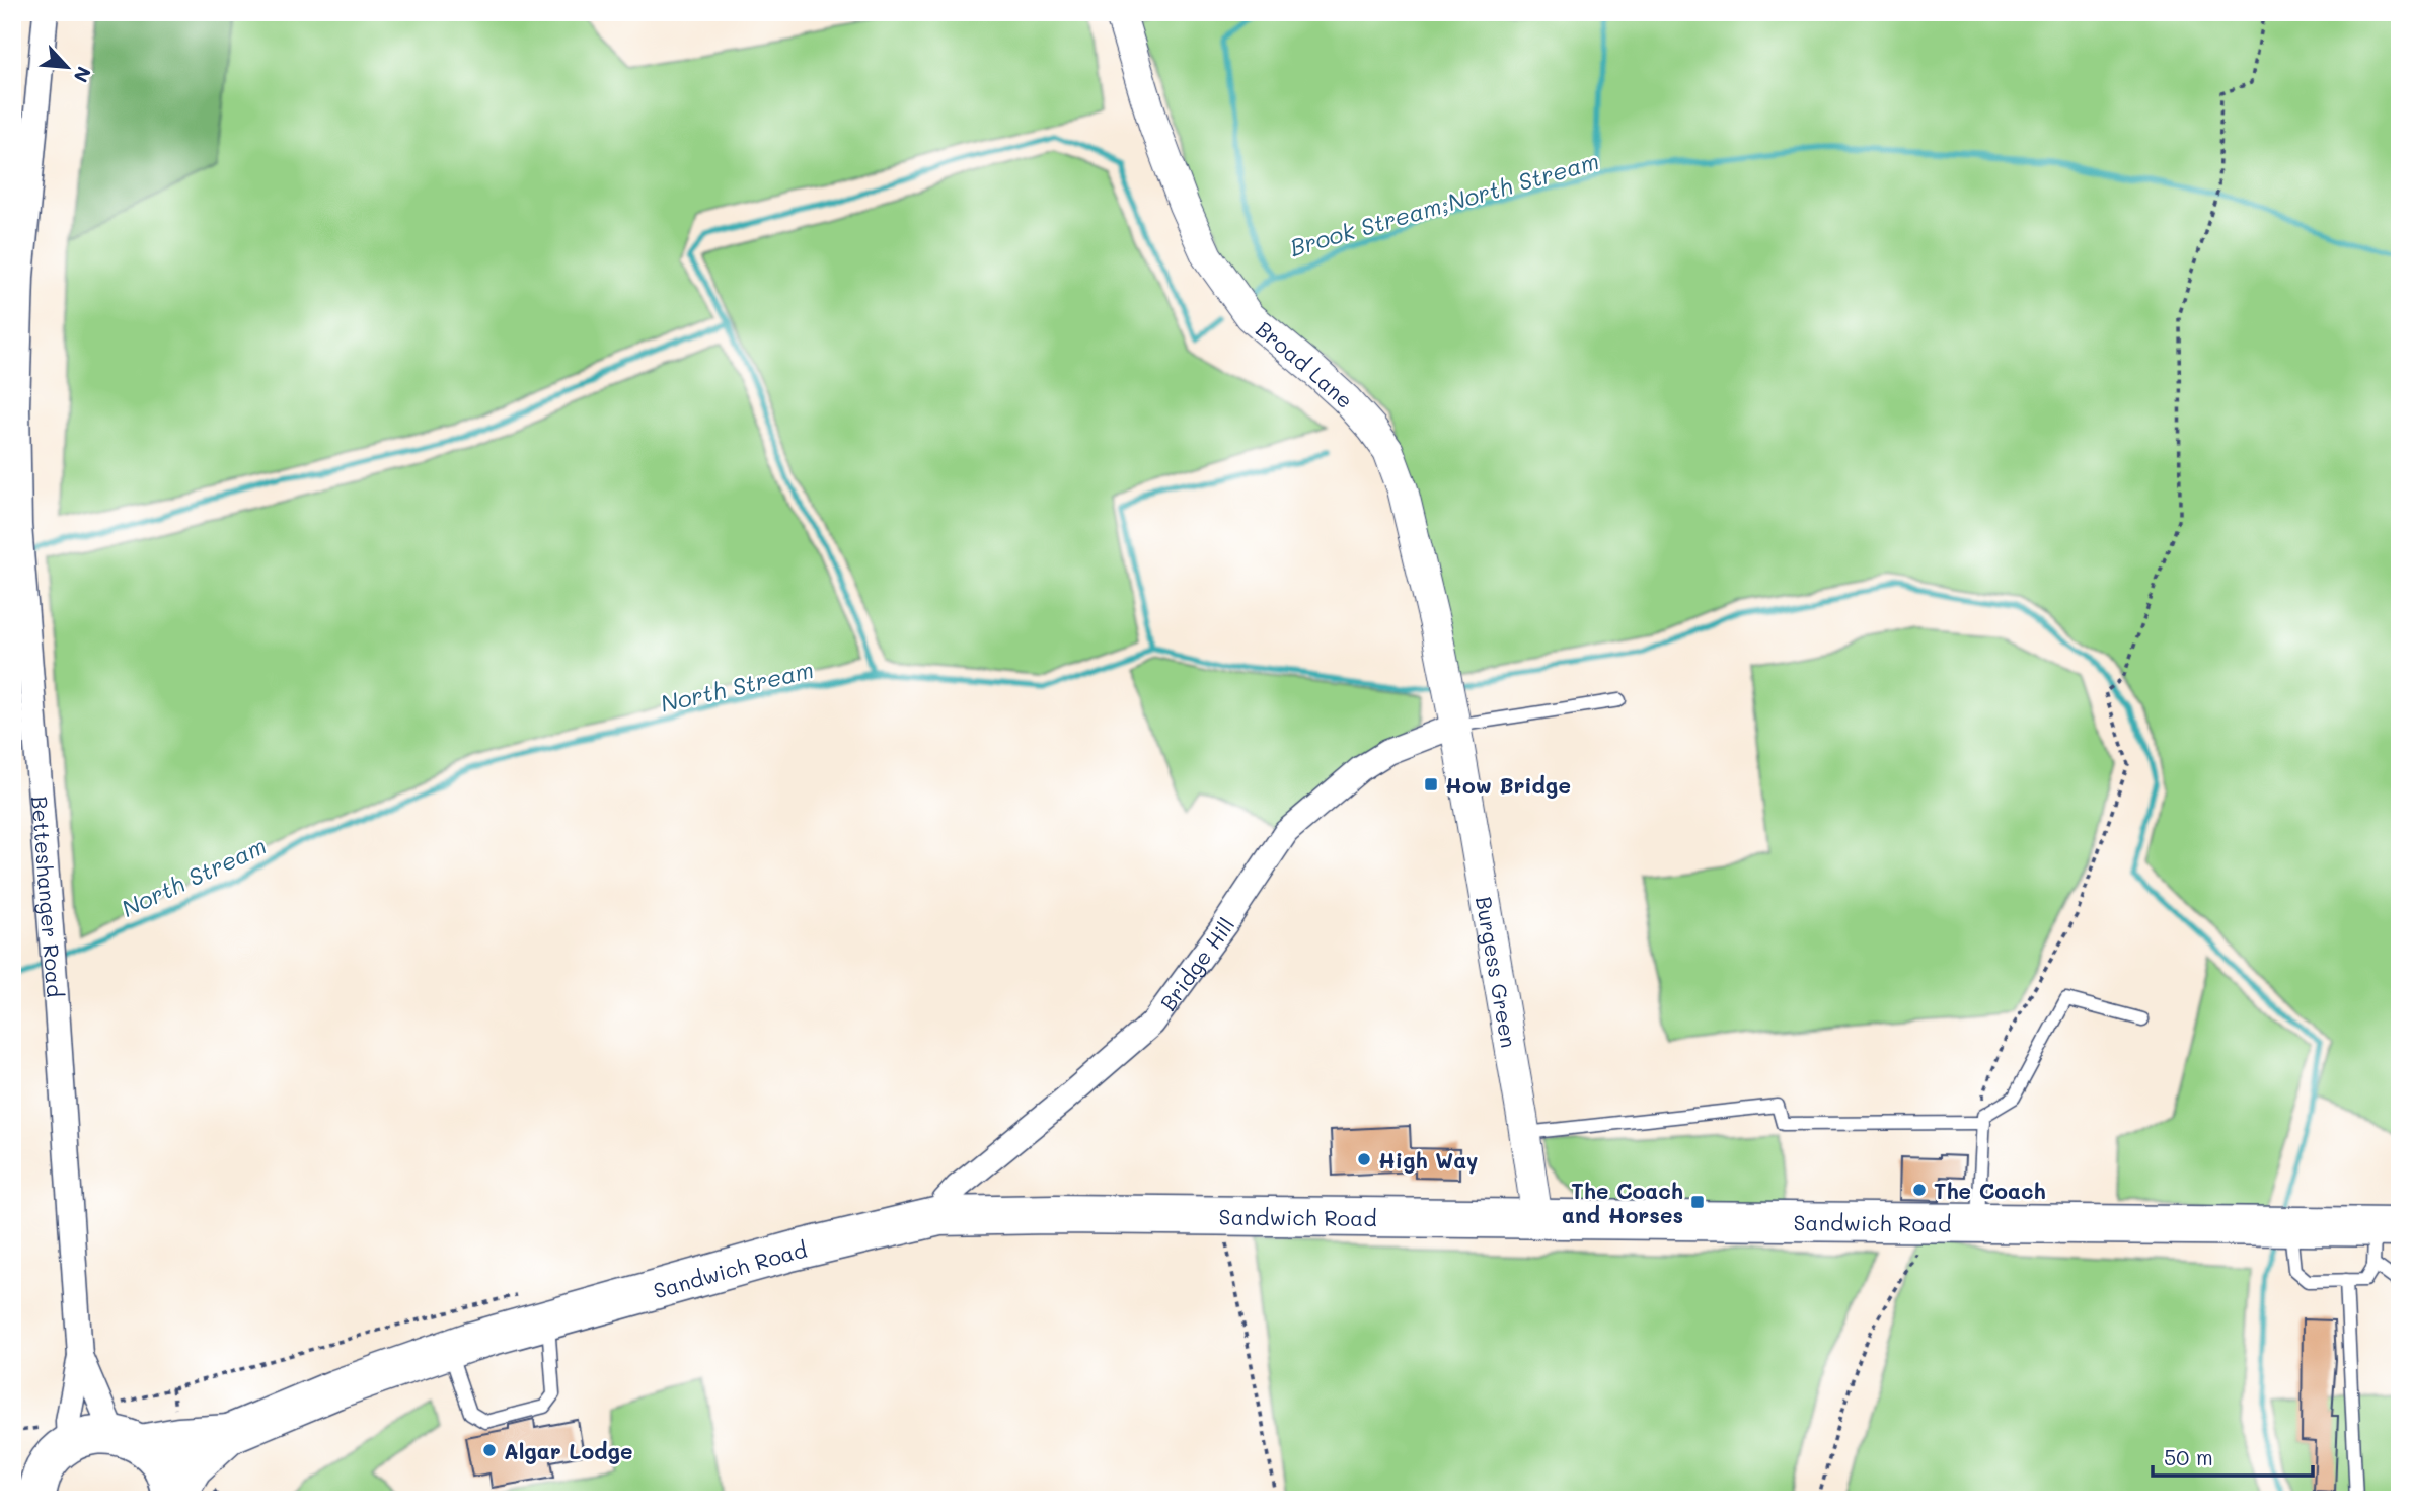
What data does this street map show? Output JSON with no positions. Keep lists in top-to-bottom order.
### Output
{
  "streets": {
    "main road": ["Sandwich Road"],
    "street": [
      "Broad Lane",
      "Betteshanger Road",
      "Bridge Hill",
      "Burgess Green"
    ]
  },
  "crossings": [
    ["Broad Lane", "Bridge Hill"],
    ["Broad Lane", "Burgess Green"],
    ["Betteshanger Road", "Sandwich Road"],
    ["Bridge Hill", "Burgess Green"],
    ["Bridge Hill", "Sandwich Road"],
    ["Burgess Green", "Sandwich Road"]
  ],
  "water": ["Brook Stream;North Stream", "North Stream"],
  "places": {
    "transit": ["How Bridge", "The Coach and Horses"],
    "other": ["High Way", "The Coach", "Algar Lodge"]
  },
  "scale_bar": "50 m",
  "north": "bottom right"
}
